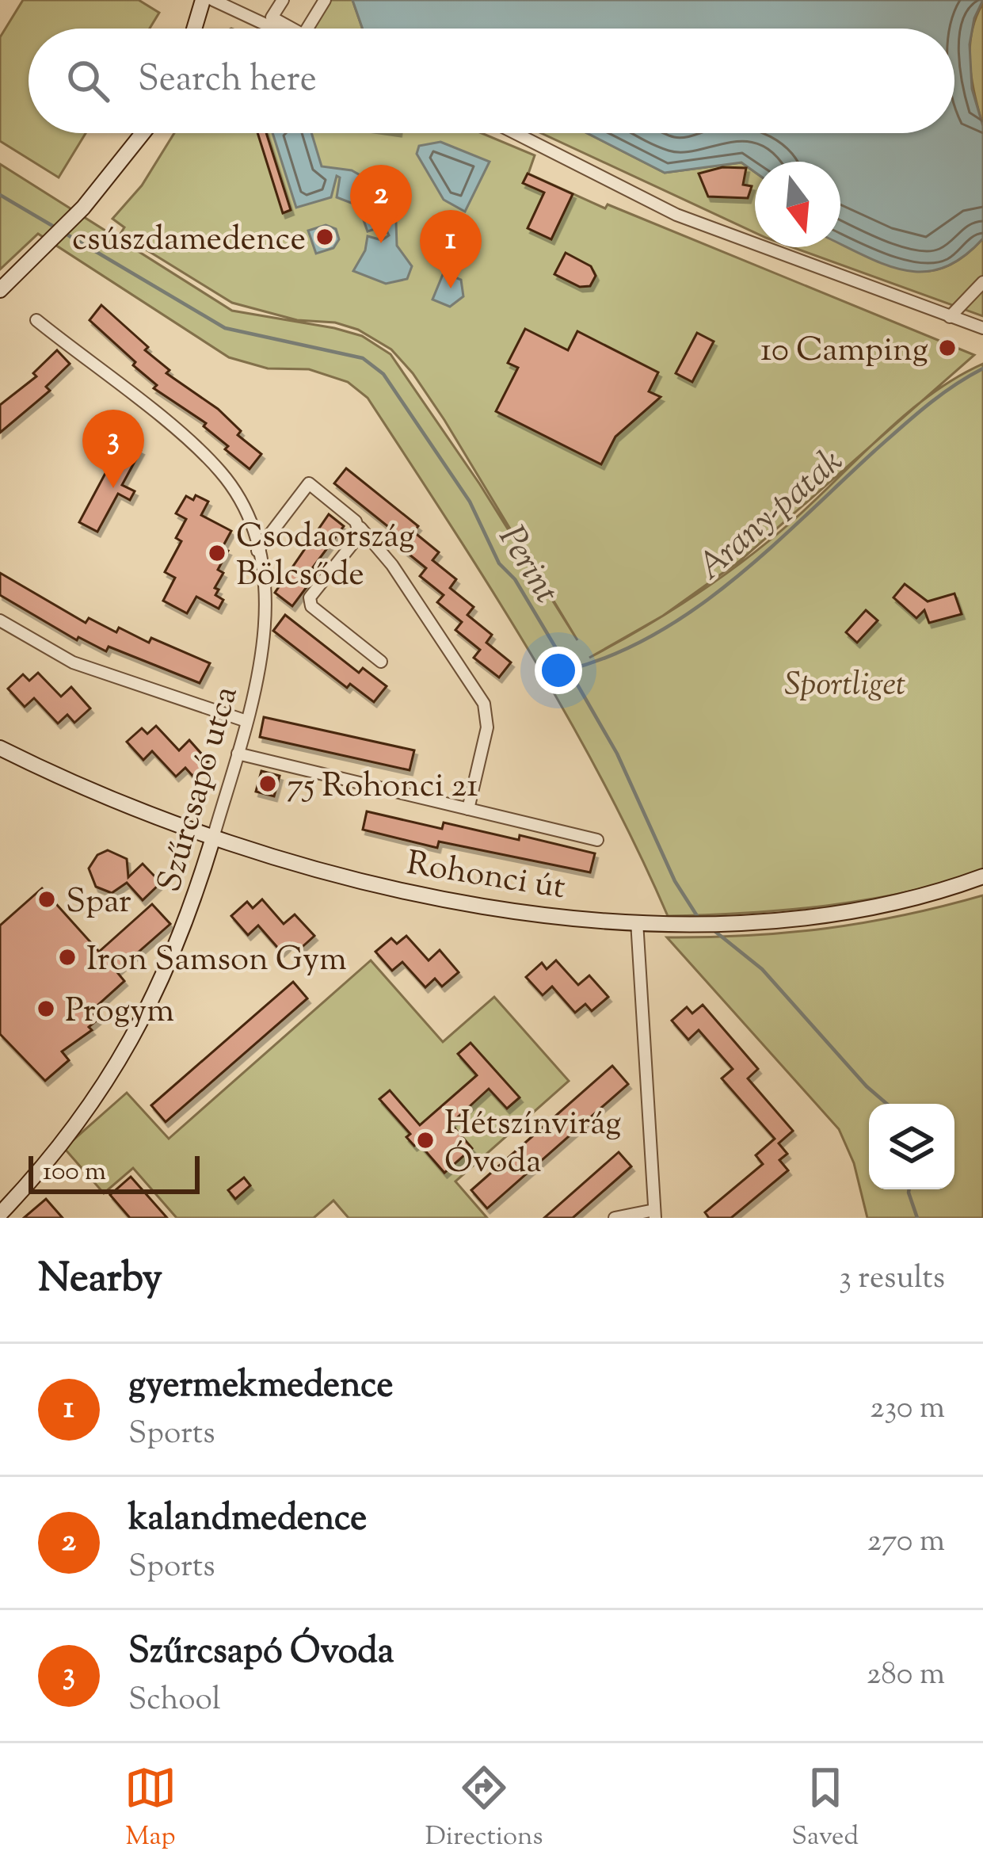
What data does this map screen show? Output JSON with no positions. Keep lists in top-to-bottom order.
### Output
{
  "streets": {
    "main road": ["Szűrcsapó utca", "Rohonci út"]
  },
  "crossings": [
    ["Szűrcsapó utca", "Rohonci út"]
  ],
  "water": ["Arany-patak", "Perint"],
  "parks": ["Sportliget"],
  "places": [
    "csúszdamedence",
    "10 Camping",
    "Csodaország Bölcsőde",
    "75 Rohonci 21",
    "Spar",
    "Iron Samson Gym",
    "Progym",
    "Hétszínvirág Óvoda"
  ],
  "scale_bar": "100 m",
  "north": "bottom",
  "page": {
    "search": "Search here",
    "pins": ["2", "1", "3"],
    "scale": "100 m",
    "heading": ["Nearby", "3 results"],
    "list": [
      {
        "mark": "1",
        "name": "gyermekmedence",
        "note": "Sports",
        "value": "230 m"
      },
      {
        "mark": "2",
        "name": "kalandmedence",
        "note": "Sports",
        "value": "270 m"
      },
      {
        "mark": "3",
        "name": "Szűrcsapó Óvoda",
        "note": "School",
        "value": "280 m"
      }
    ],
    "nav": ["Map", "Directions", "Saved"]
  }
}
